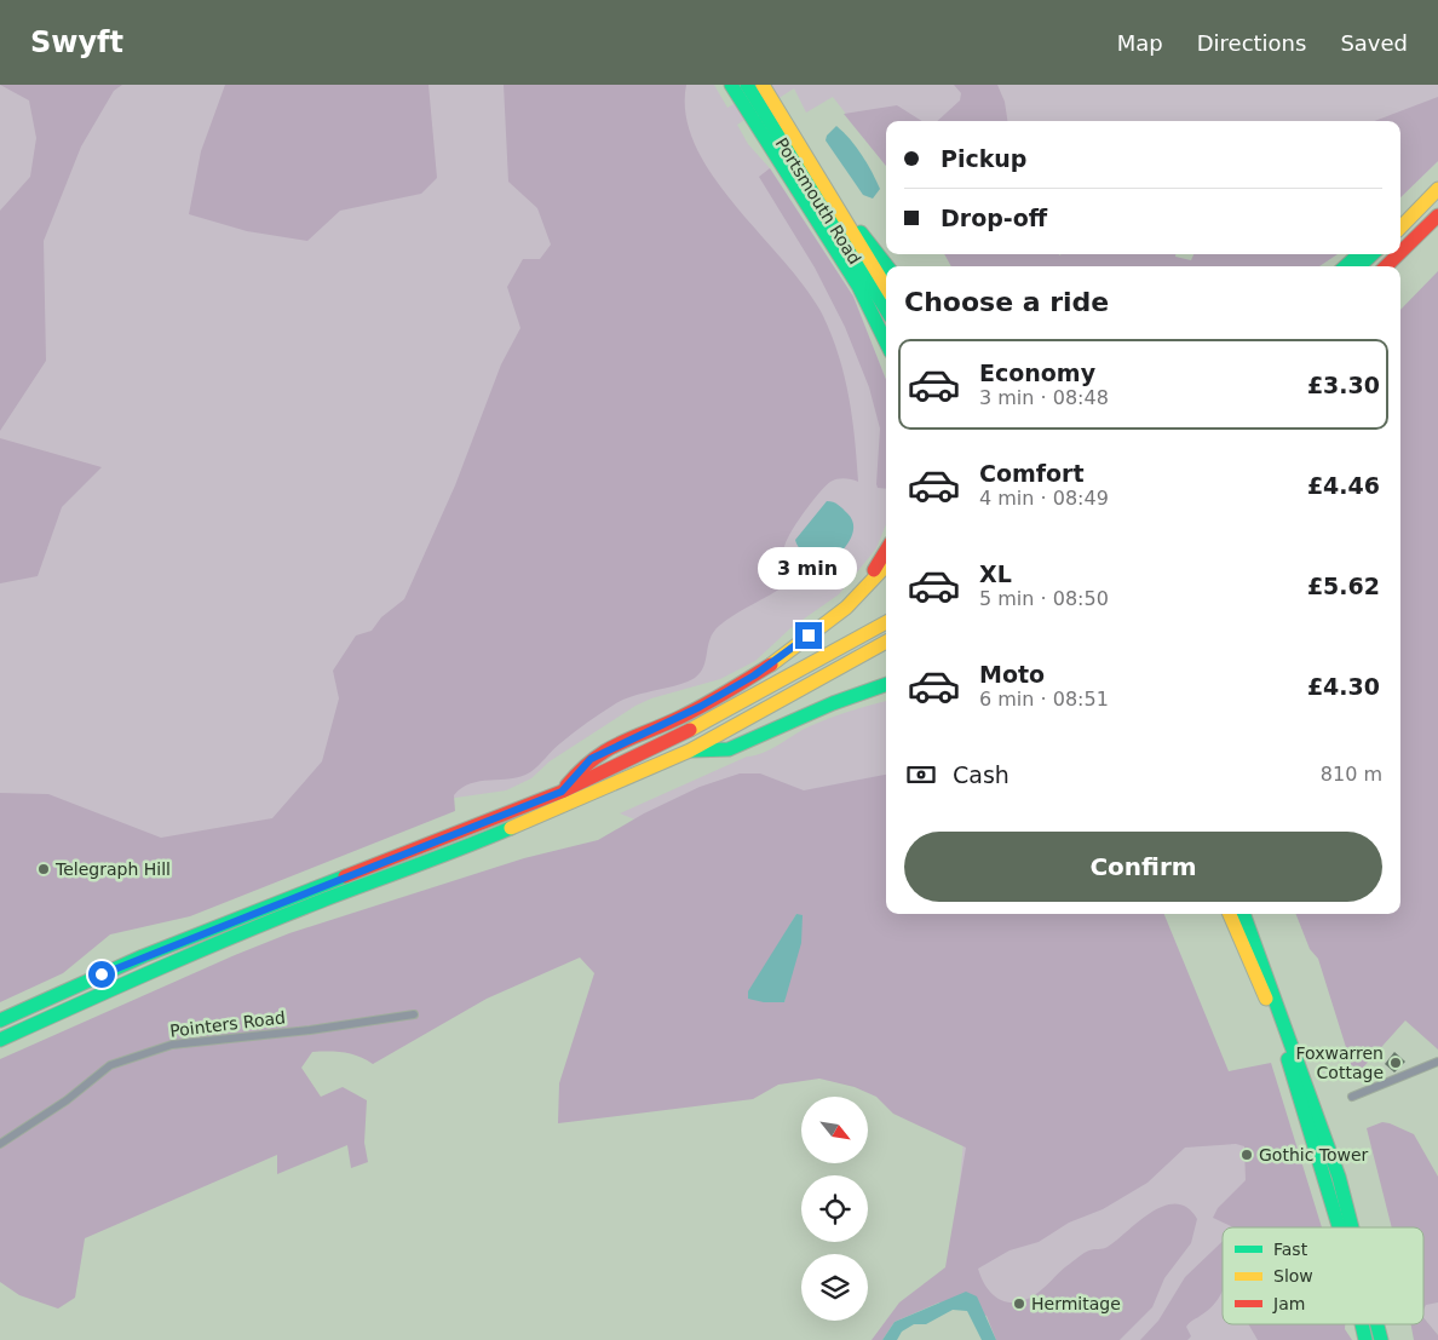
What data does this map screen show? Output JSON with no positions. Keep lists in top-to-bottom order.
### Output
{
  "streets": {
    "highway": ["Portsmouth Road"],
    "street": ["Pointers Road"]
  },
  "places": [
    "Telegraph Hill",
    "Foxwarren Cottage",
    "Gothic Tower",
    "Hermitage"
  ],
  "legend": ["Fast", "Slow", "Jam"],
  "north": "bottom right",
  "page": {
    "header": "Swyft",
    "nav": ["Map", "Directions", "Saved"],
    "banner": ["Pickup", "Drop-off"],
    "heading": "Choose a ride",
    "list": [
      {
        "name": "Economy",
        "note": "3 min · 08:48",
        "value": "£3.30"
      },
      {
        "name": "Comfort",
        "note": "4 min · 08:49",
        "value": "£4.46"
      },
      {
        "name": "XL",
        "note": "5 min · 08:50",
        "value": "£5.62"
      },
      {
        "name": "Moto",
        "note": "6 min · 08:51",
        "value": "£4.30"
      }
    ],
    "bubble": "3 min",
    "pay": ["Cash", "810 m"],
    "buttons": "Confirm"
  }
}
